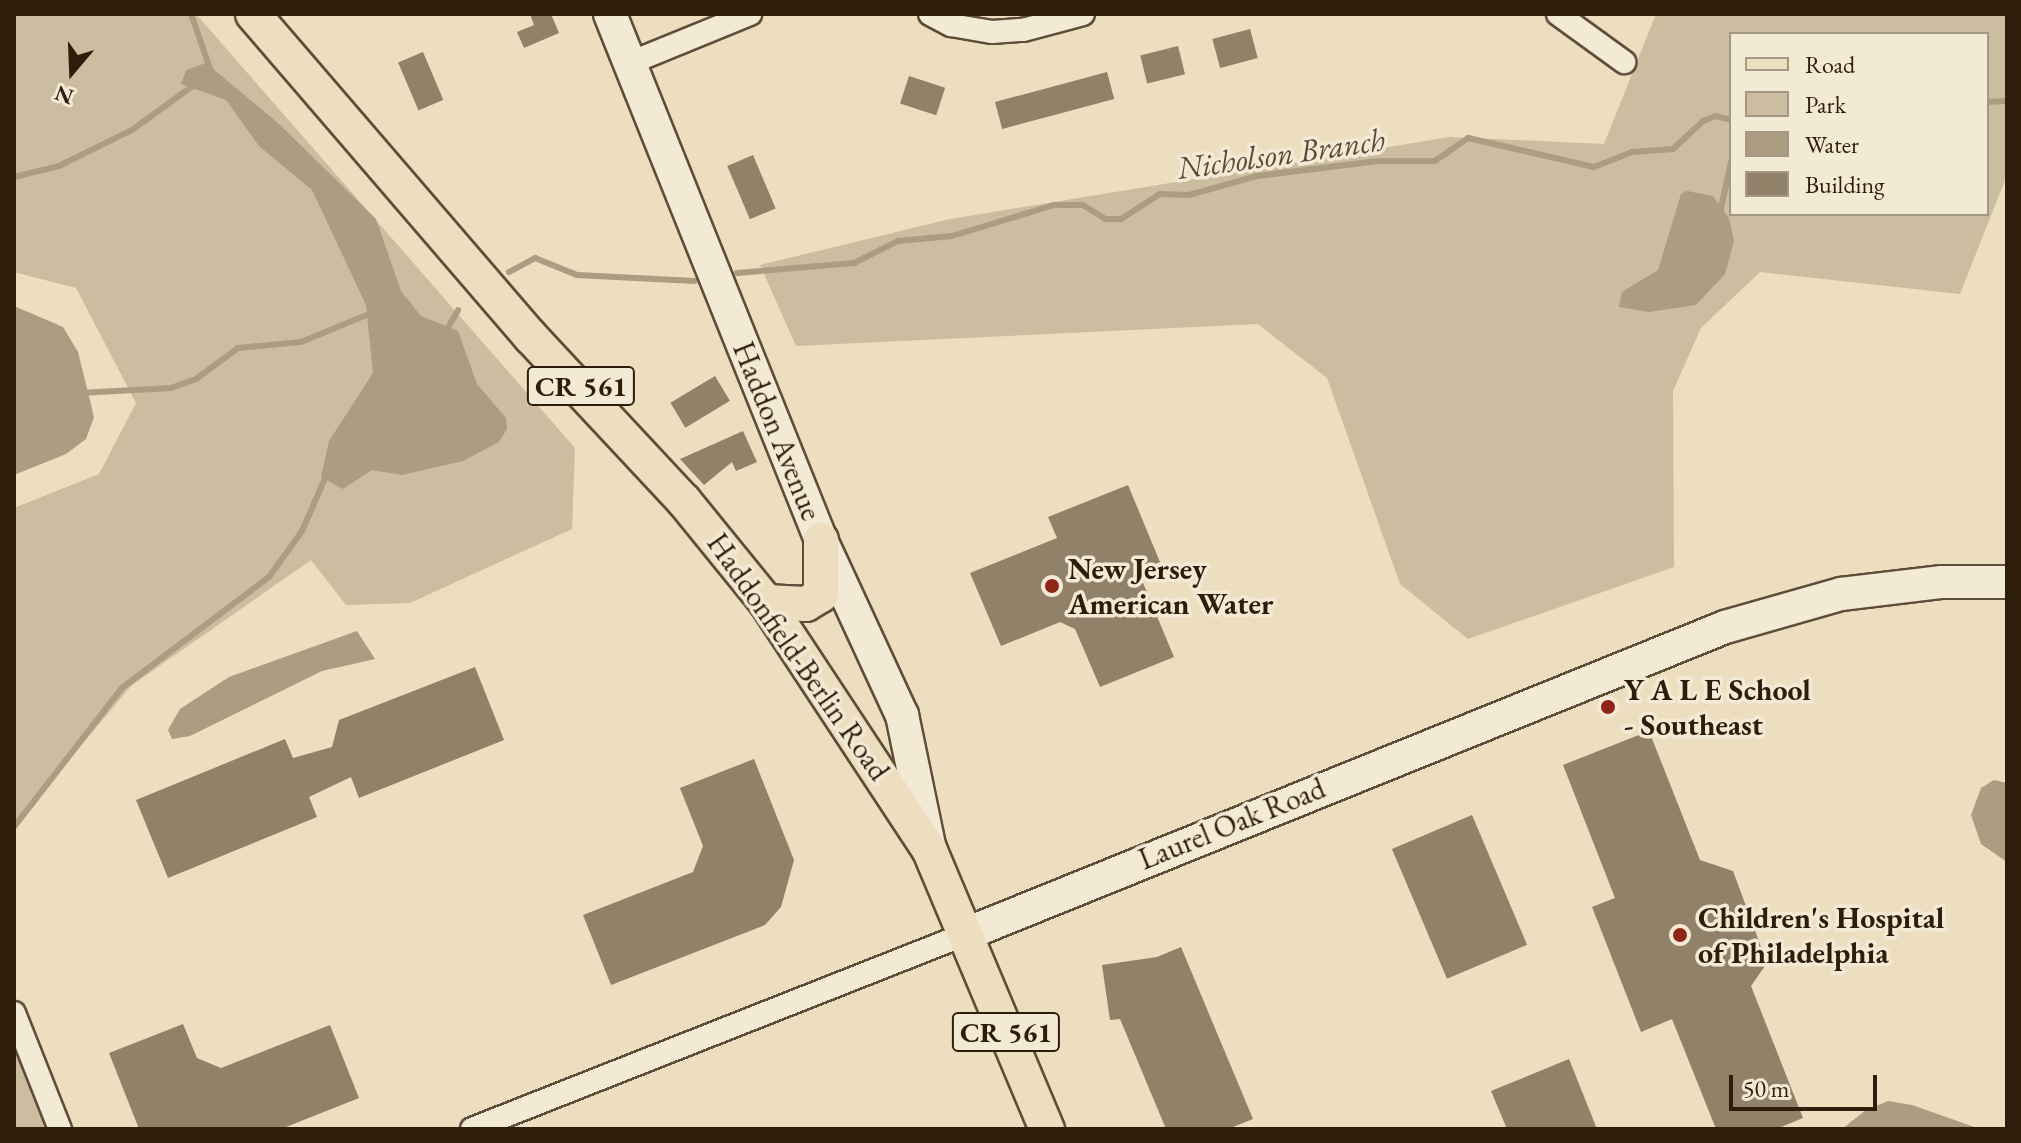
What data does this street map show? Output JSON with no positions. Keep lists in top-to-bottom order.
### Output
{
  "streets": {
    "main road": ["CR 561", "Haddonfield-Berlin Road"],
    "street": ["Haddon Avenue", "Laurel Oak Road"]
  },
  "crossings": [
    ["Haddon Avenue", "Haddonfield-Berlin Road"],
    ["Haddonfield-Berlin Road", "Laurel Oak Road"]
  ],
  "water": ["Nicholson Branch"],
  "places": ["New Jersey American Water", "Y A L E School - Southeast", "Children's Hospital of Philadelphia"],
  "legend": [
    "Road",
    "Park",
    "Water",
    "Building"
  ],
  "scale_bar": "50 m",
  "north": "bottom"
}
